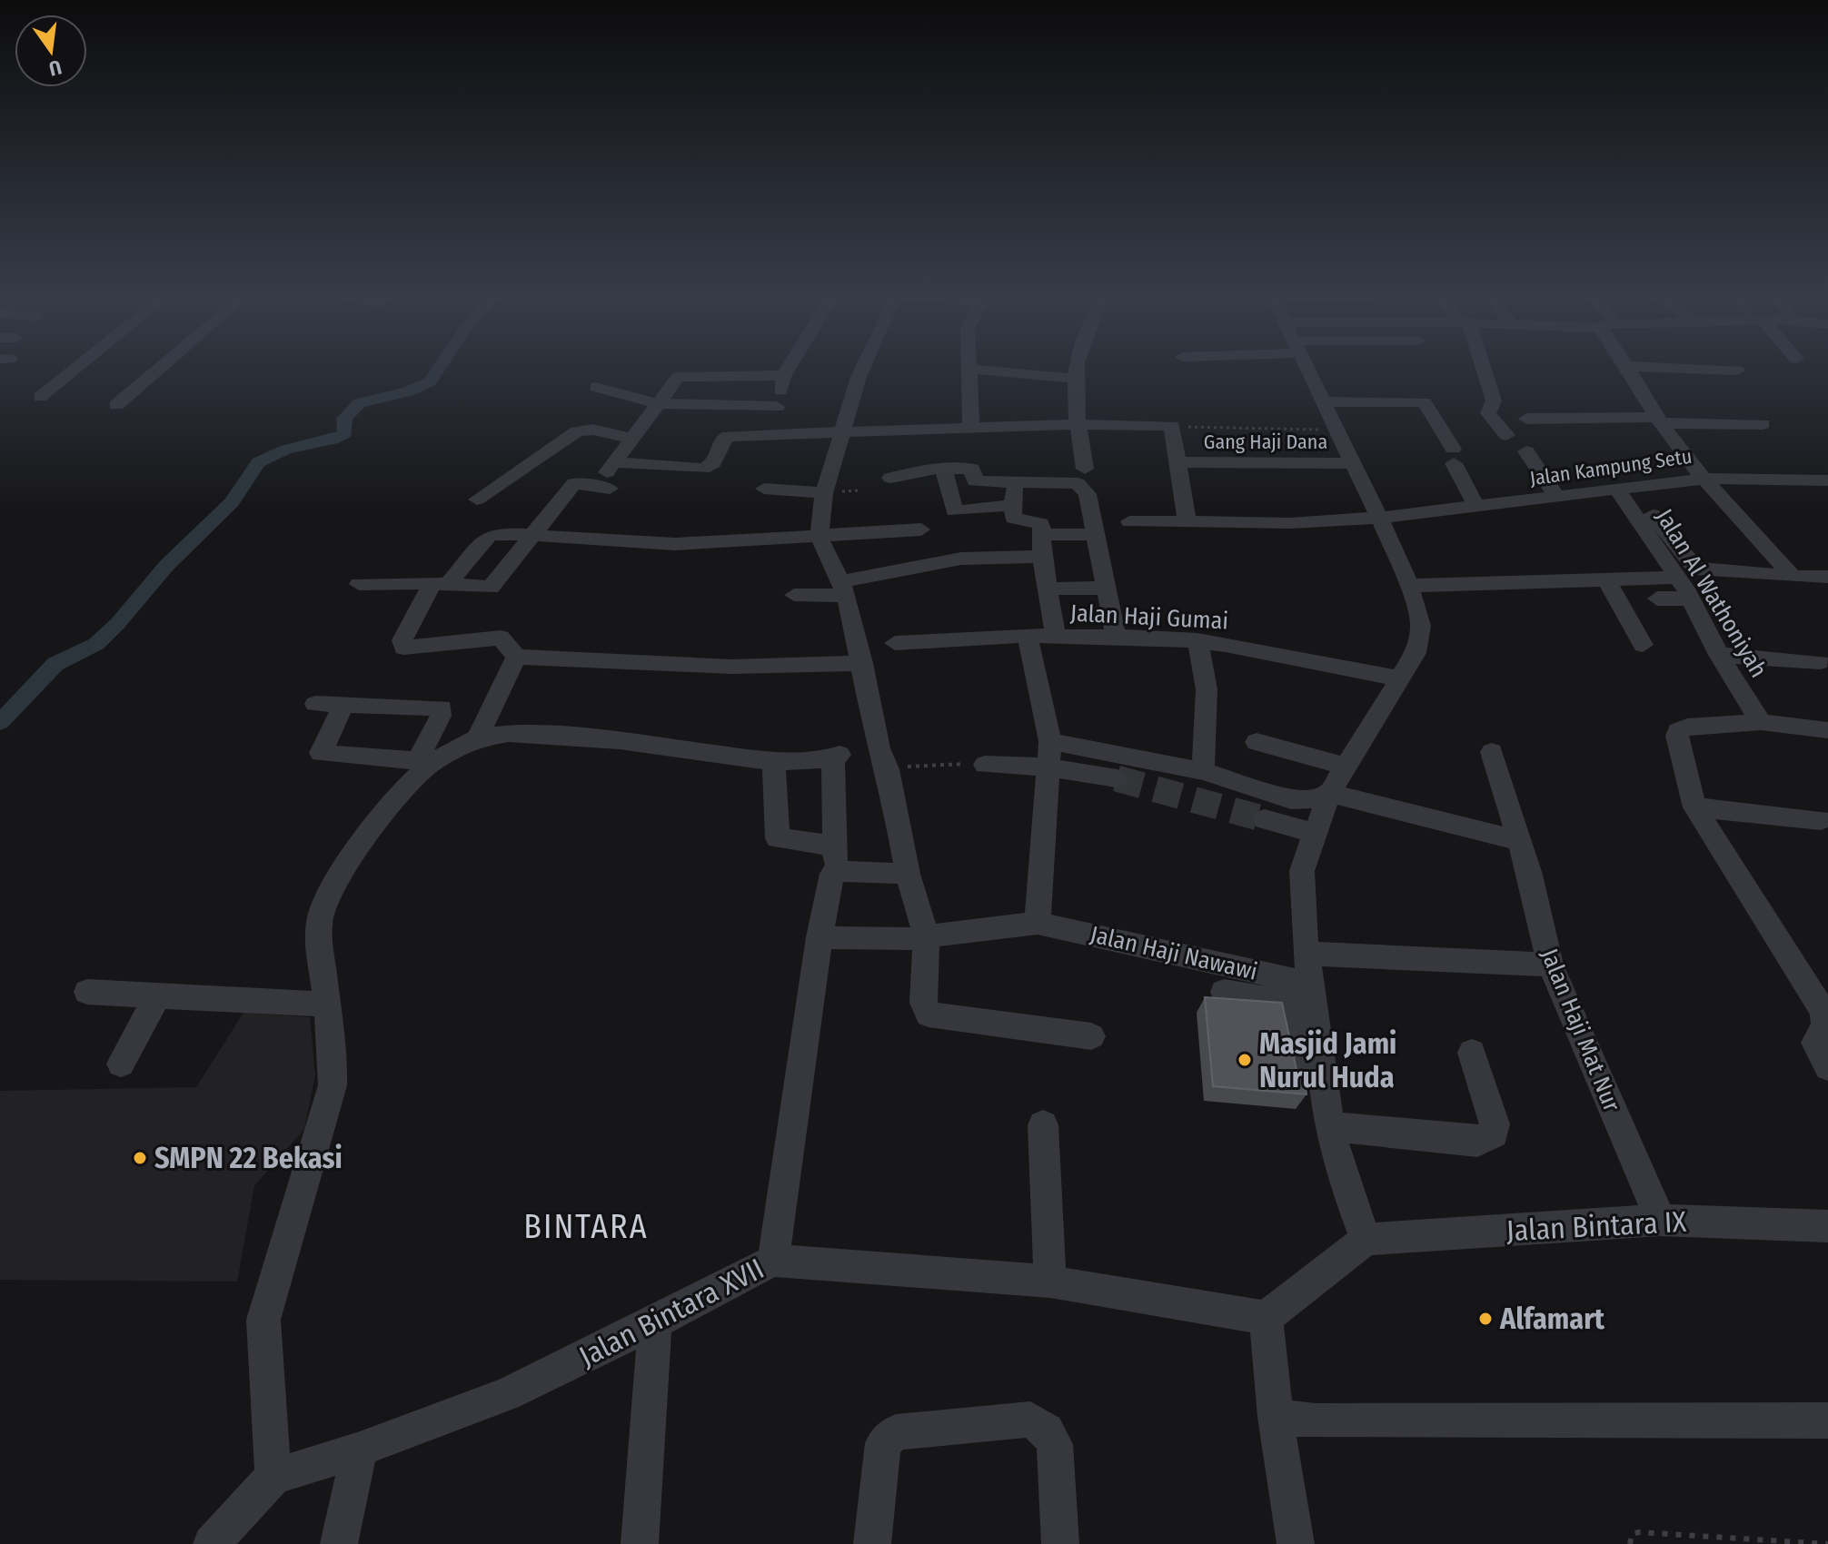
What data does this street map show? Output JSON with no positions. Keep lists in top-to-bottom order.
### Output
{
  "streets": {
    "street": [
      "Gang Haji Dana",
      "Jalan Kampung Setu",
      "Jalan Al Wathoniyah",
      "Jalan Haji Gumai",
      "Jalan Haji Nawawi",
      "Jalan Haji Mat Nur",
      "Jalan Bintara IX",
      "Jalan Bintara XVII"
    ]
  },
  "crossings": [
    ["Jalan Kampung Setu", "Jalan Al Wathoniyah"],
    ["Jalan Haji Mat Nur", "Jalan Bintara IX"]
  ],
  "districts": ["BINTARA"],
  "places": ["Masjid Jami Nurul Huda", "SMPN 22 Bekasi", "Alfamart"],
  "north": "bottom"
}
